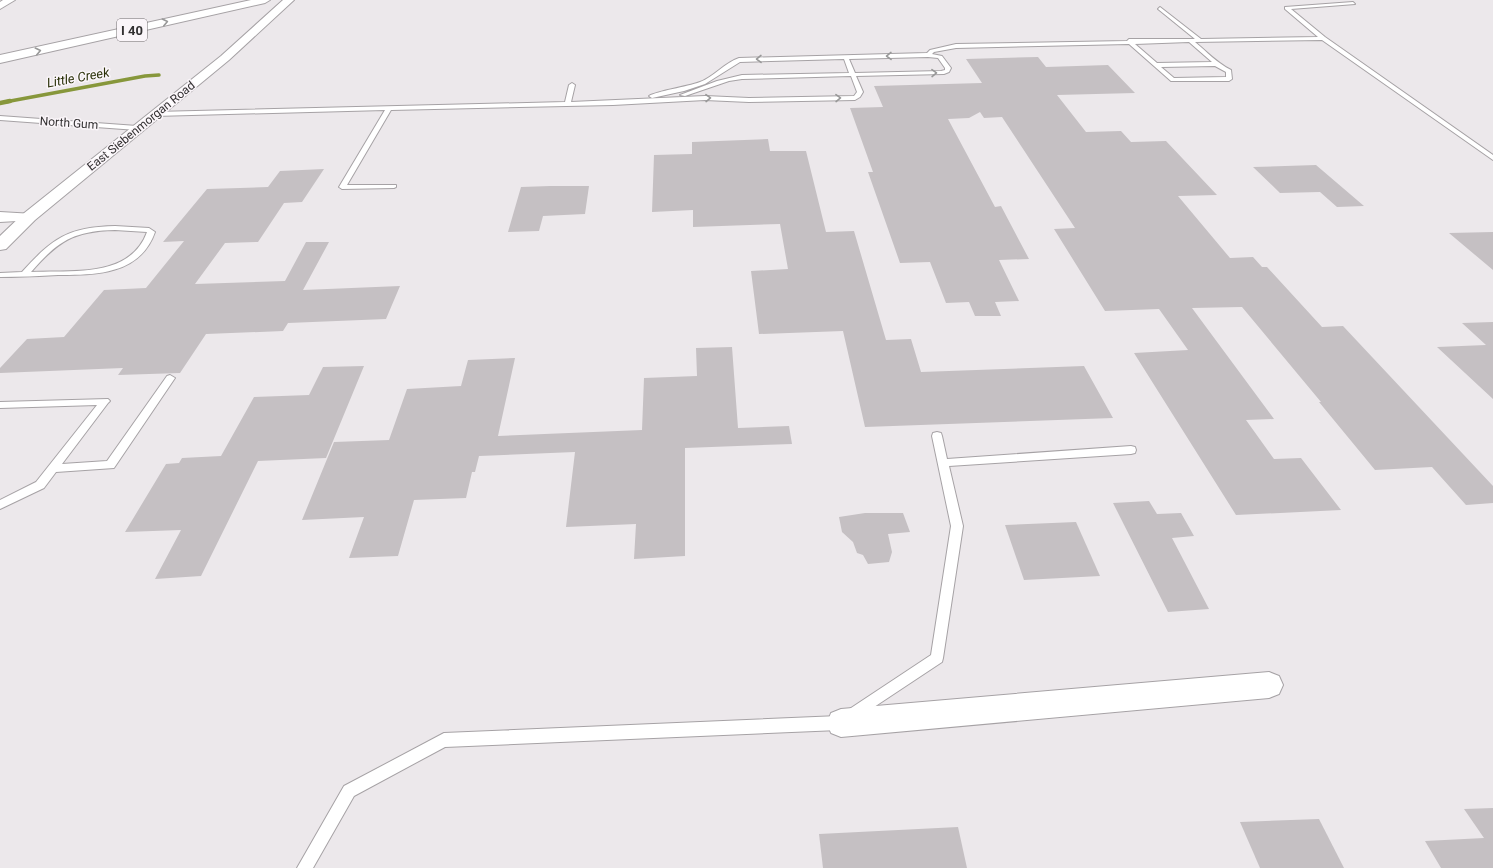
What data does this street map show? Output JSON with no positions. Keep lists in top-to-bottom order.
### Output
{
  "streets": {
    "main road": ["I 40", "East Siebenmorgan Road"],
    "lane": ["North Gum"]
  },
  "crossings": [
    ["North Gum", "East Siebenmorgan Road"]
  ],
  "water": ["Little Creek"]
}
